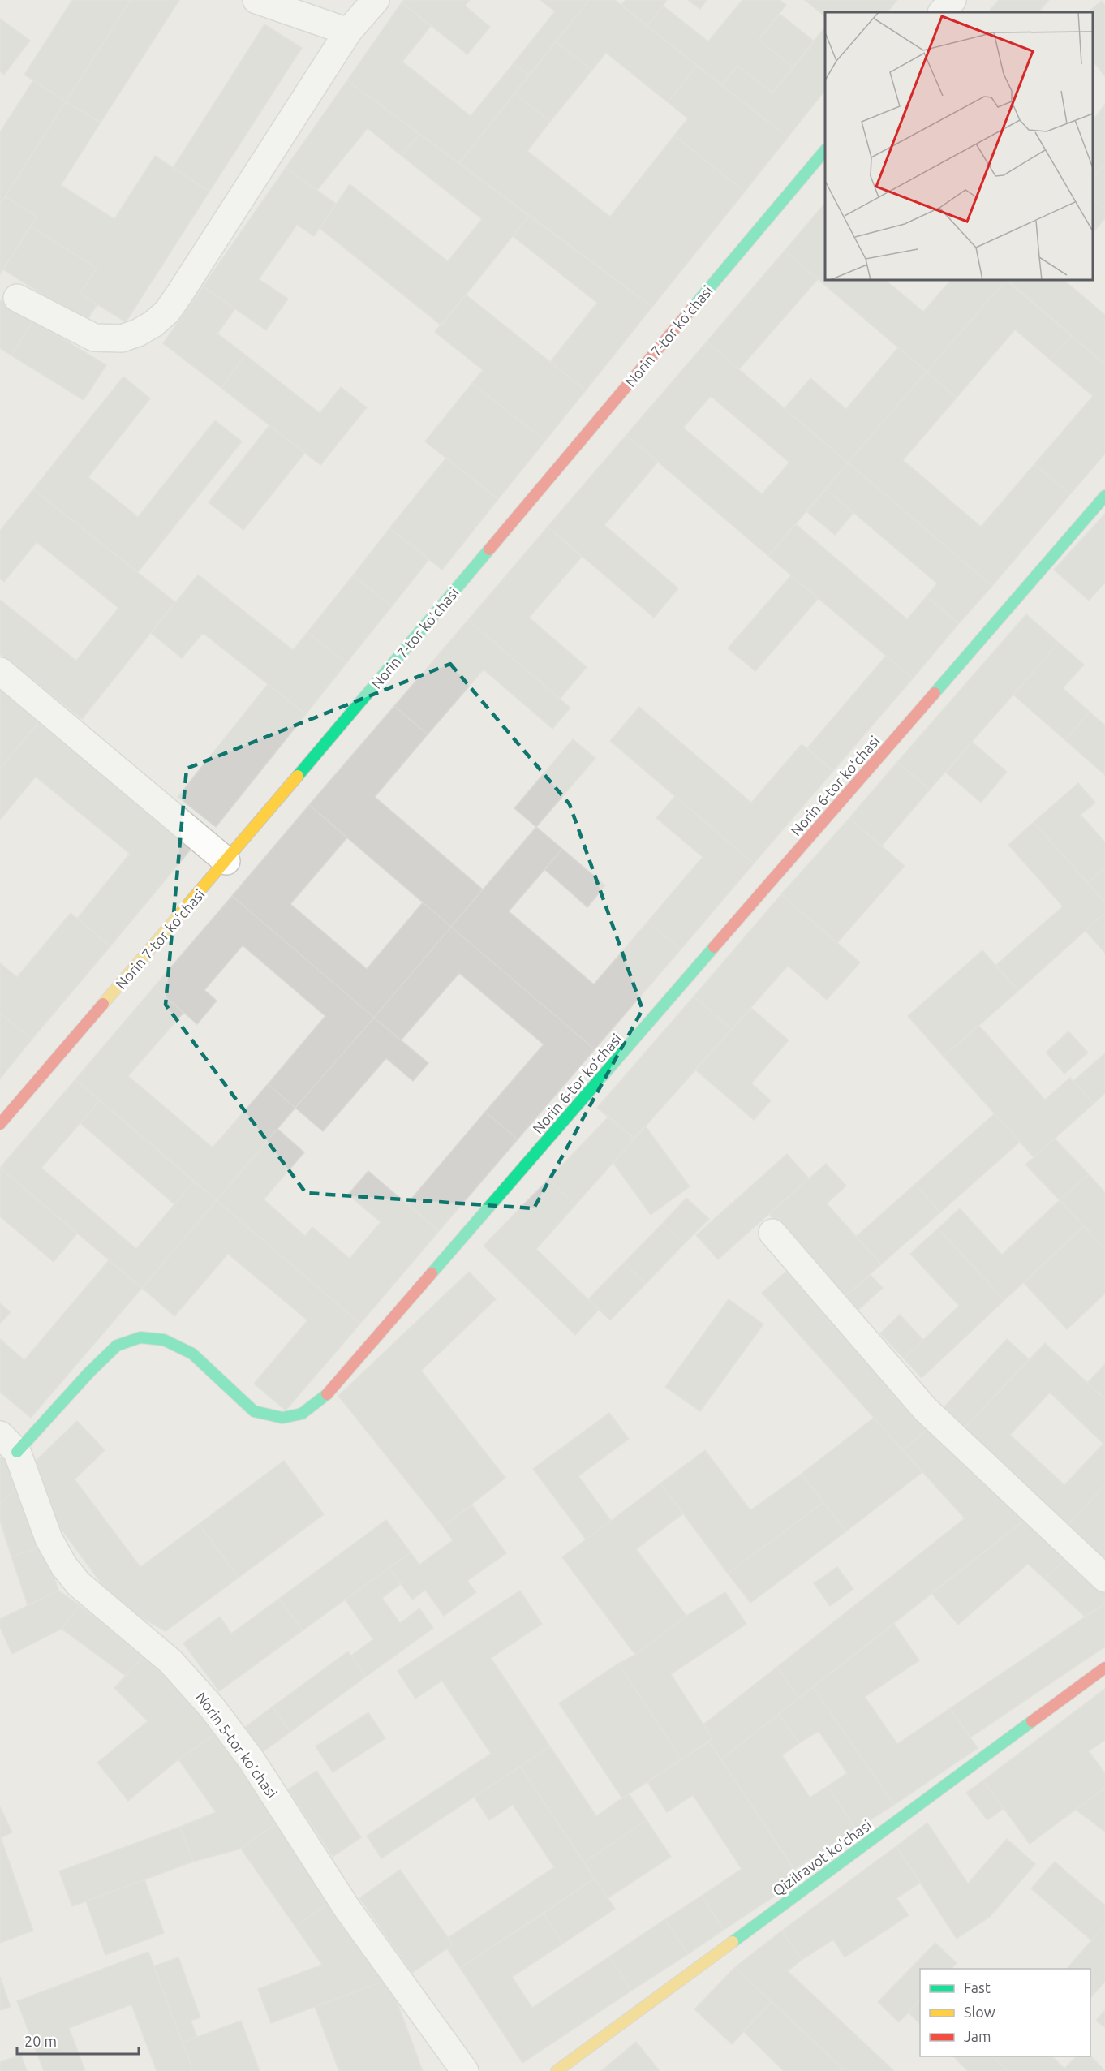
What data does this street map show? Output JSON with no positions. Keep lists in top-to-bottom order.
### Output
{
  "streets": {
    "street": [
      "Norin 7-tor koʻchasi",
      "Norin 6-tor koʻchasi",
      "Norin 5-tor koʻchasi",
      "Qizilravot koʻchasi"
    ]
  },
  "crossings": [
    ["Norin 6-tor koʻchasi", "Norin 5-tor koʻchasi"]
  ],
  "legend": ["Fast", "Slow", "Jam"],
  "scale_bar": "20 m"
}
